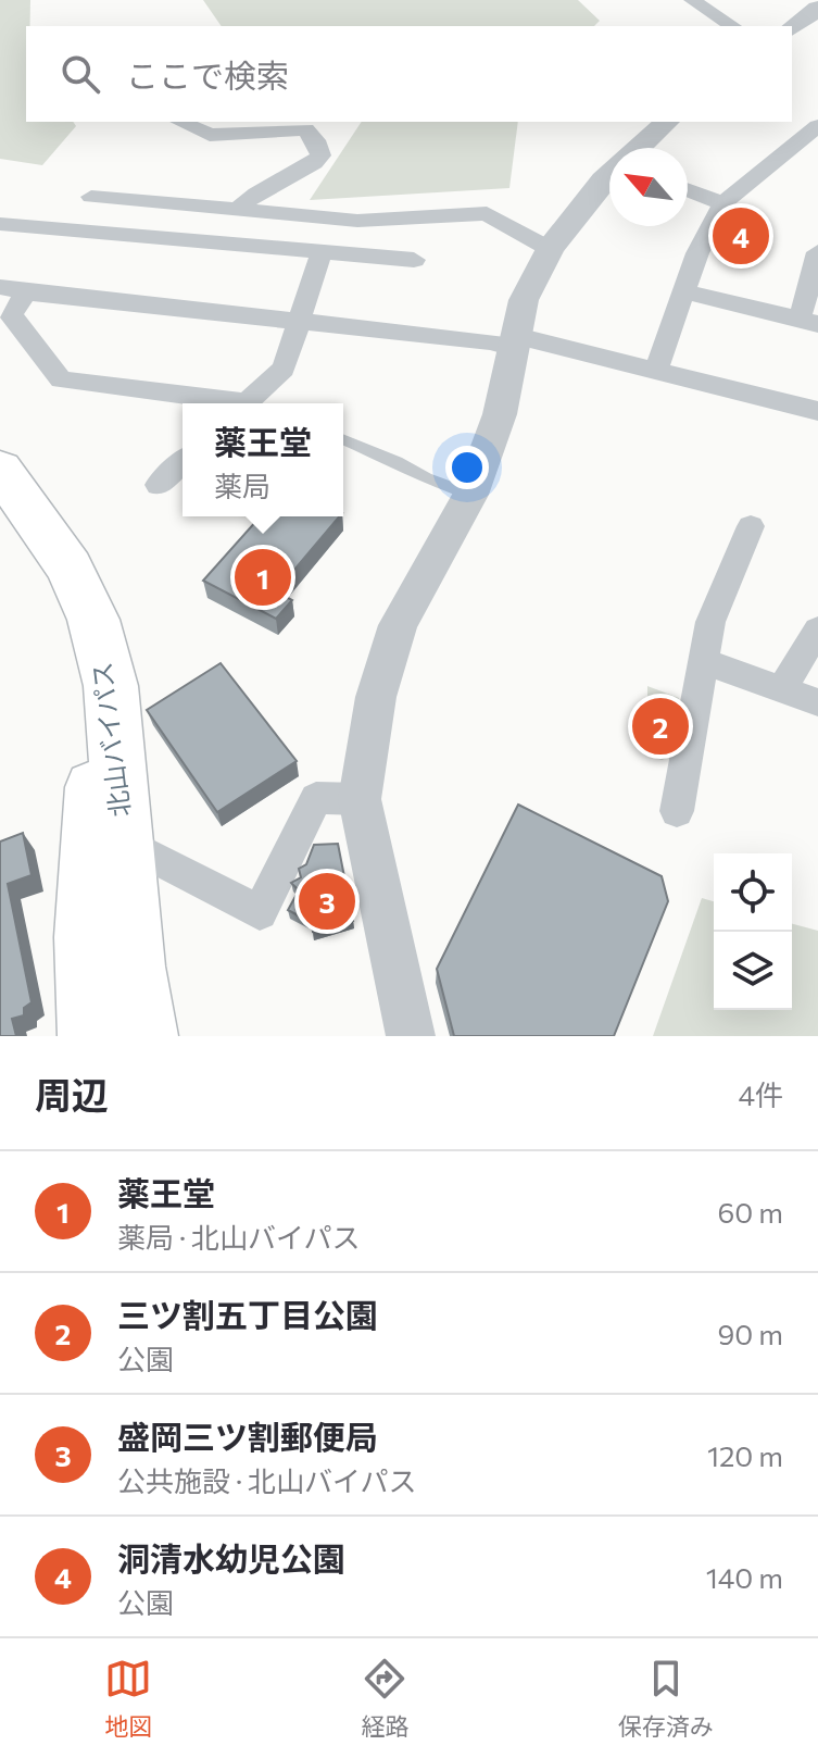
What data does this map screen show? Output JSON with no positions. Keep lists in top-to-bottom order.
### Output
{
  "streets": {
    "highway": ["北山バイパス"]
  },
  "north": "top left",
  "page": {
    "search": "ここで検索",
    "pins": [
      "4",
      "1",
      "2",
      "3"
    ],
    "popup": ["薬王堂", "薬局"],
    "heading": ["周辺", "4件"],
    "list": [
      {
        "mark": "1",
        "name": "薬王堂",
        "note": "薬局 · 北山バイパス",
        "value": "60 m"
      },
      {
        "mark": "2",
        "name": "三ツ割五丁目公園",
        "note": "公園",
        "value": "90 m"
      },
      {
        "mark": "3",
        "name": "盛岡三ツ割郵便局",
        "note": "公共施設 · 北山バイパス",
        "value": "120 m"
      },
      {
        "mark": "4",
        "name": "洞清水幼児公園",
        "note": "公園",
        "value": "140 m"
      }
    ],
    "nav": ["地図", "経路", "保存済み"]
  }
}
